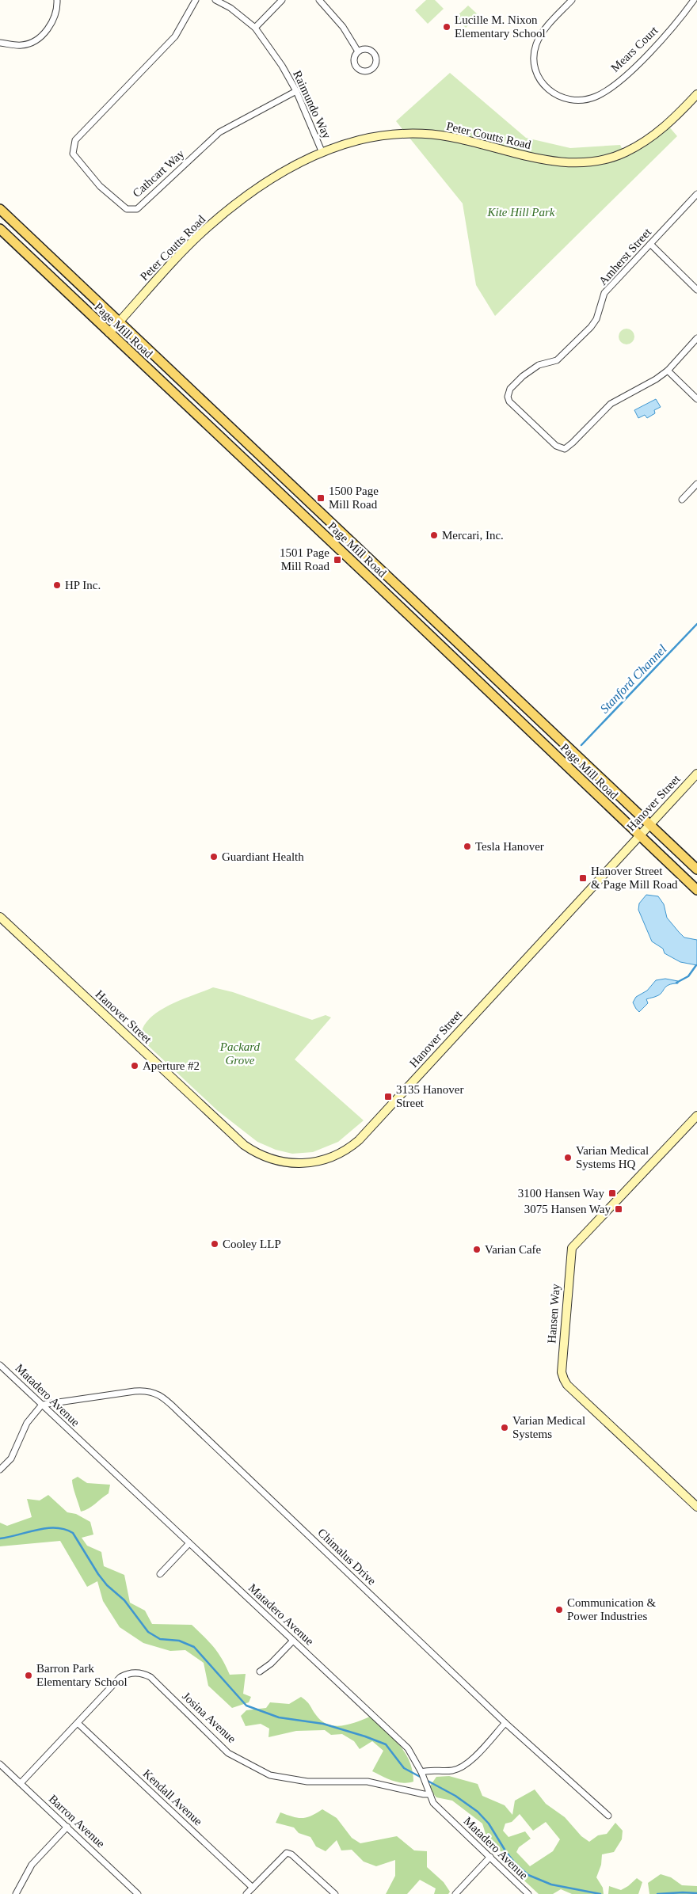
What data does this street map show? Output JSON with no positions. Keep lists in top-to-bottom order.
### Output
{
  "streets": {
    "main road": ["Page Mill Road"],
    "street": [
      "Mears Court",
      "Raimundo Way",
      "Peter Coutts Road",
      "Cathcart Way",
      "Amherst Street",
      "Hanover Street",
      "Hansen Way",
      "Matadero Avenue",
      "Chimalus Drive",
      "Josina Avenue",
      "Kendall Avenue",
      "Barron Avenue"
    ]
  },
  "crossings": [
    ["Raimundo Way", "Peter Coutts Road"],
    ["Raimundo Way", "Cathcart Way"],
    ["Peter Coutts Road", "Page Mill Road"],
    ["Page Mill Road", "Hanover Street"],
    ["Matadero Avenue", "Chimalus Drive"],
    ["Matadero Avenue", "Josina Avenue"],
    ["Josina Avenue", "Kendall Avenue"],
    ["Josina Avenue", "Barron Avenue"]
  ],
  "water": ["Stanford Channel"],
  "parks": ["Kite Hill Park", "Packard Grove"],
  "places": {
    "other": [
      "Lucille M. Nixon Elementary School",
      "Mercari, Inc.",
      "HP Inc.",
      "Tesla Hanover",
      "Guardiant Health",
      "Aperture #2",
      "Varian Medical Systems HQ",
      "Cooley LLP",
      "Varian Cafe",
      "Varian Medical Systems",
      "Communication & Power Industries",
      "Barron Park Elementary School"
    ],
    "transit": [
      "1500 Page Mill Road",
      "1501 Page Mill Road",
      "Hanover Street & Page Mill Road",
      "3135 Hanover Street",
      "3100 Hansen Way",
      "3075 Hansen Way"
    ]
  }
}
